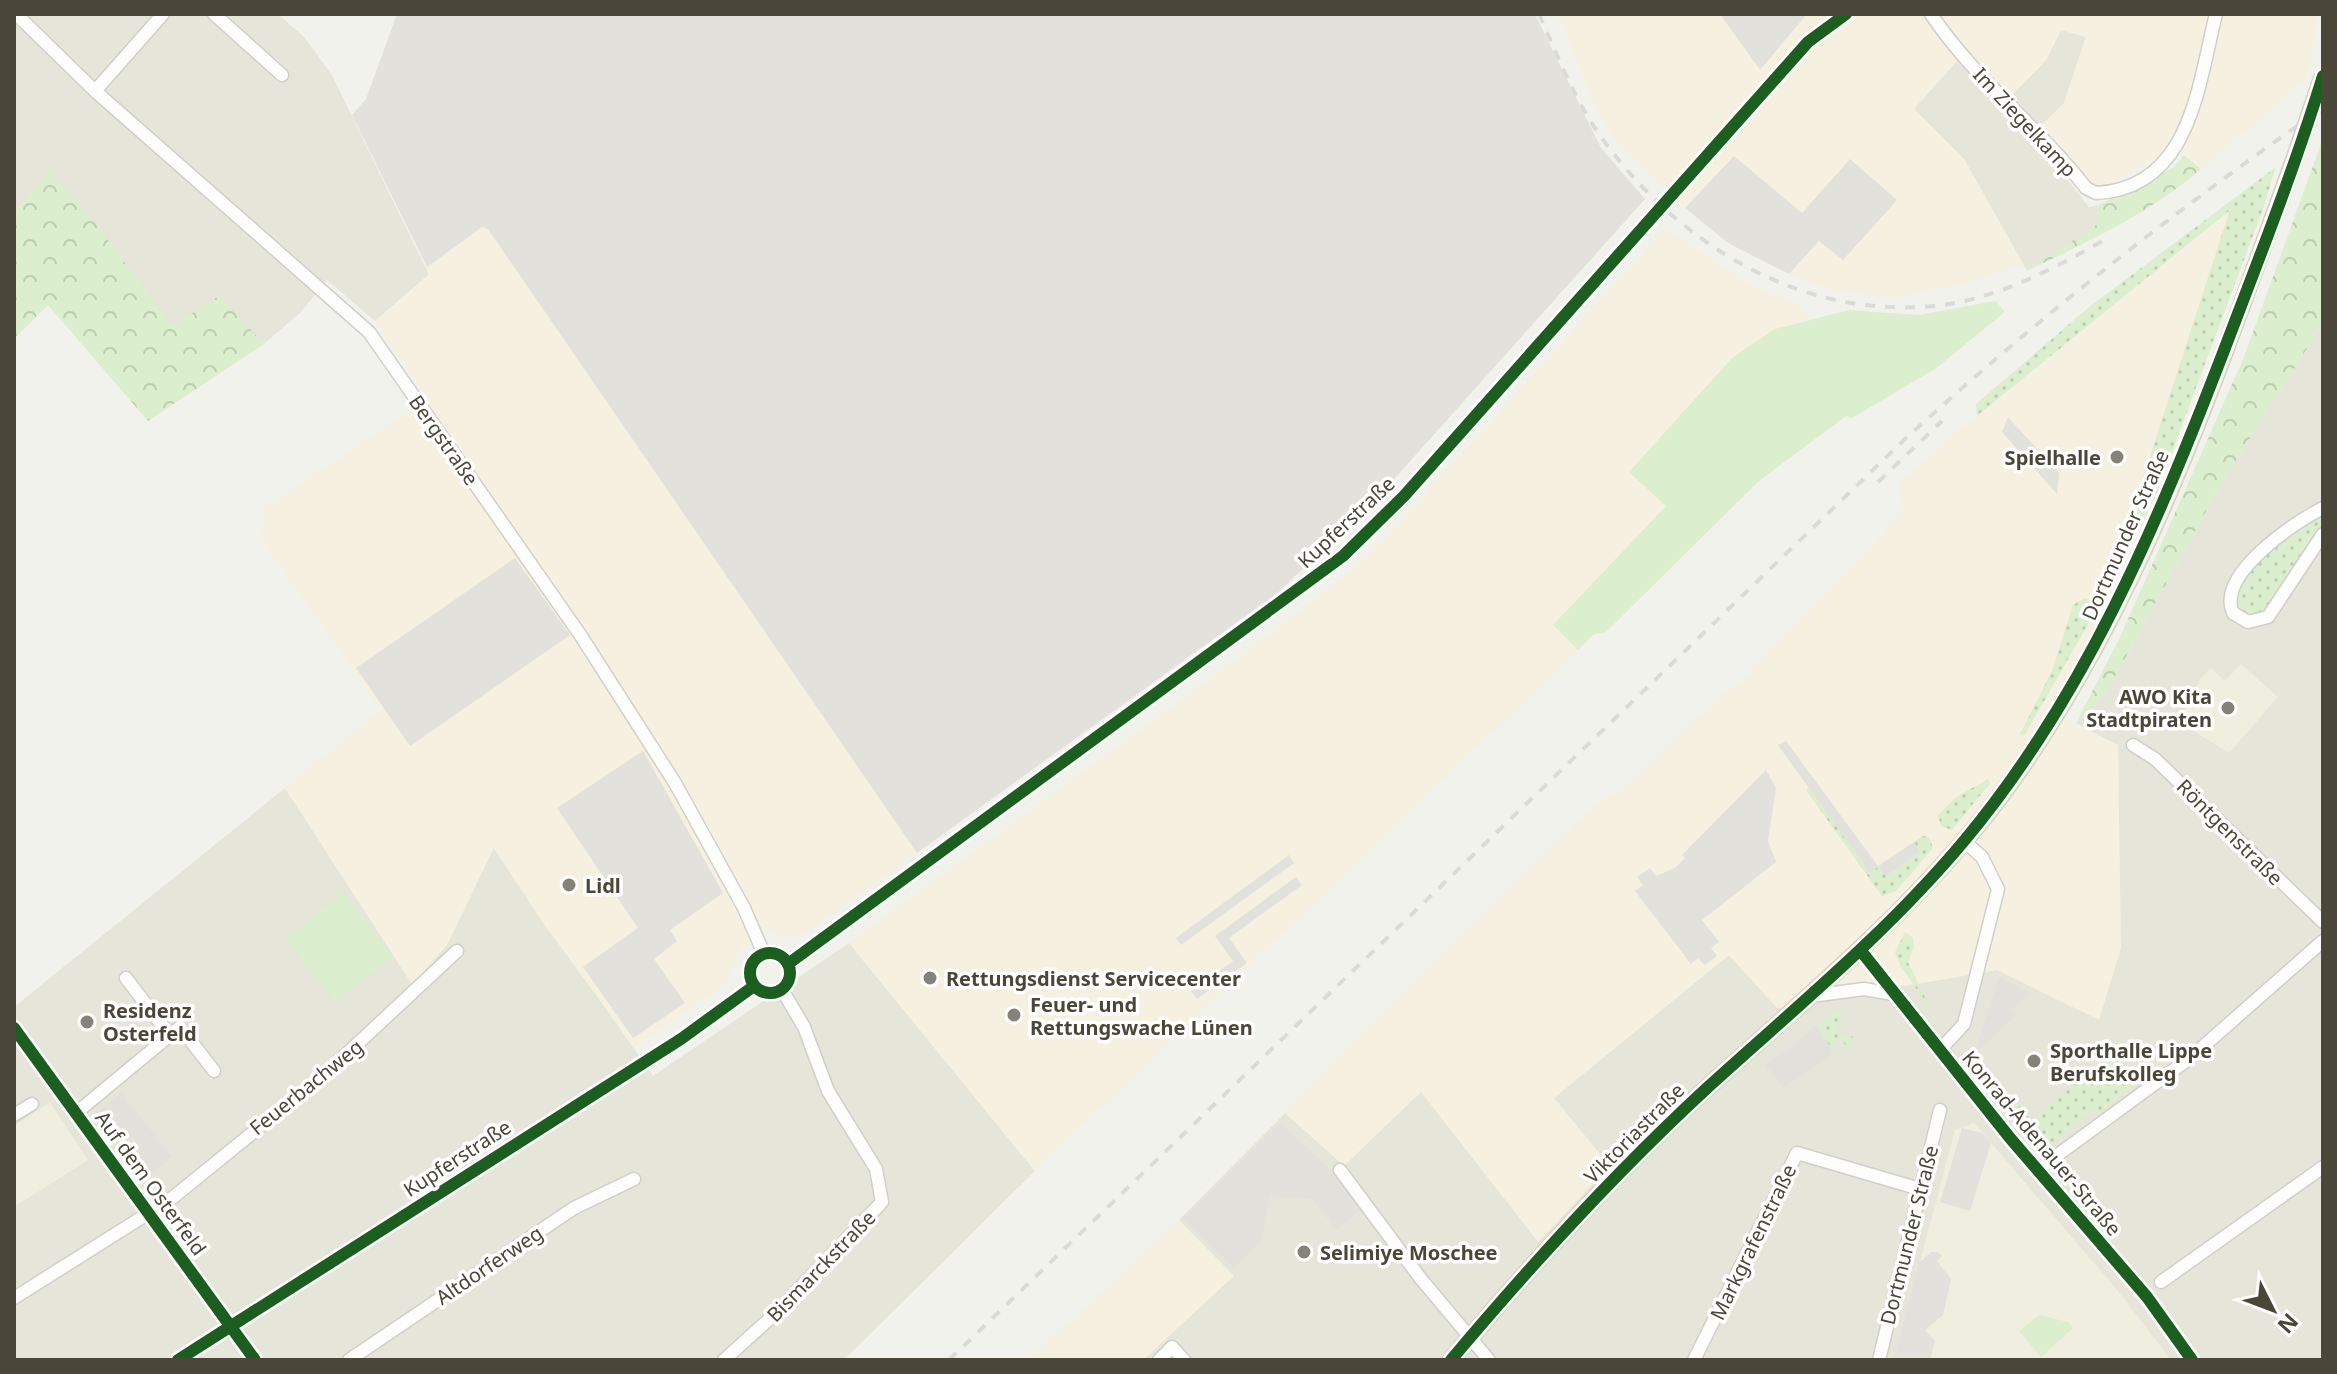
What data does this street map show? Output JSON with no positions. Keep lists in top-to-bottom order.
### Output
{
  "streets": {
    "main road": ["Dortmunder Straße", "Viktoriastraße"],
    "street": [
      "Im Ziegelkamp",
      "Bergstraße",
      "Kupferstraße",
      "Röntgenstraße",
      "Feuerbachweg",
      "Konrad-Adenauer-Straße",
      "Auf dem Osterfeld",
      "Markgrafenstraße",
      "Altdorferweg",
      "Bismarckstraße"
    ]
  },
  "crossings": [
    ["Bergstraße", "Kupferstraße"],
    ["Bergstraße", "Bismarckstraße"],
    ["Kupferstraße", "Auf dem Osterfeld"],
    ["Kupferstraße", "Bismarckstraße"],
    ["Dortmunder Straße", "Viktoriastraße"],
    ["Dortmunder Straße", "Konrad-Adenauer-Straße"],
    ["Dortmunder Straße", "Markgrafenstraße"],
    ["Feuerbachweg", "Auf dem Osterfeld"],
    ["Viktoriastraße", "Konrad-Adenauer-Straße"]
  ],
  "places": [
    "Spielhalle",
    "AWO Kita Stadtpiraten",
    "Lidl",
    "Rettungsdienst Servicecenter",
    "Feuer- und Rettungswache Lünen",
    "Residenz Osterfeld",
    "Sporthalle Lippe Berufskolleg",
    "Selimiye Moschee"
  ],
  "north": "bottom right"
}
